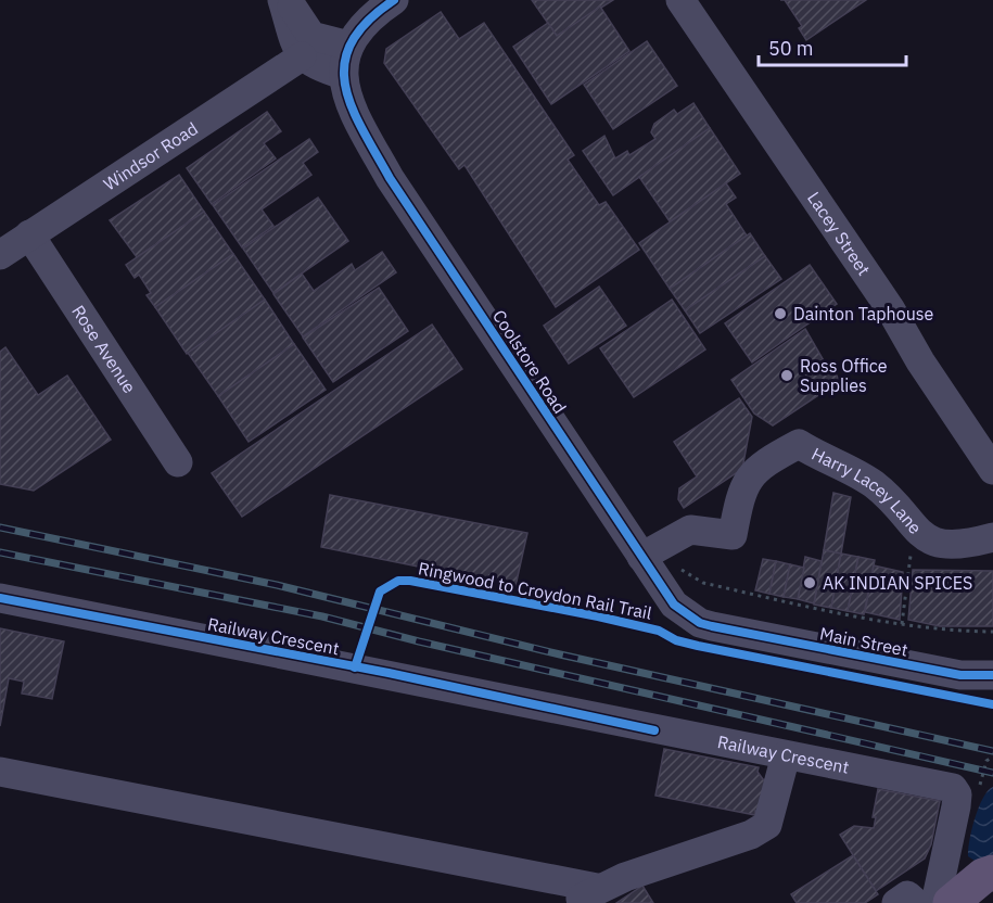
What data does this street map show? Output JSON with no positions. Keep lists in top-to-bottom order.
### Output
{
  "streets": {
    "street": [
      "Windsor Road",
      "Lacey Street",
      "Rose Avenue",
      "Coolstore Road",
      "Harry Lacey Lane",
      "Railway Crescent",
      "Main Street"
    ],
    "cycle path": ["Ringwood to Croydon Rail Trail"]
  },
  "crossings": [
    ["Windsor Road", "Rose Avenue"],
    ["Coolstore Road", "Harry Lacey Lane"],
    ["Coolstore Road", "Main Street"]
  ],
  "places": ["Dainton Taphouse", "Ross Office Supplies", "AK INDIAN SPICES"],
  "scale_bar": "50 m"
}
